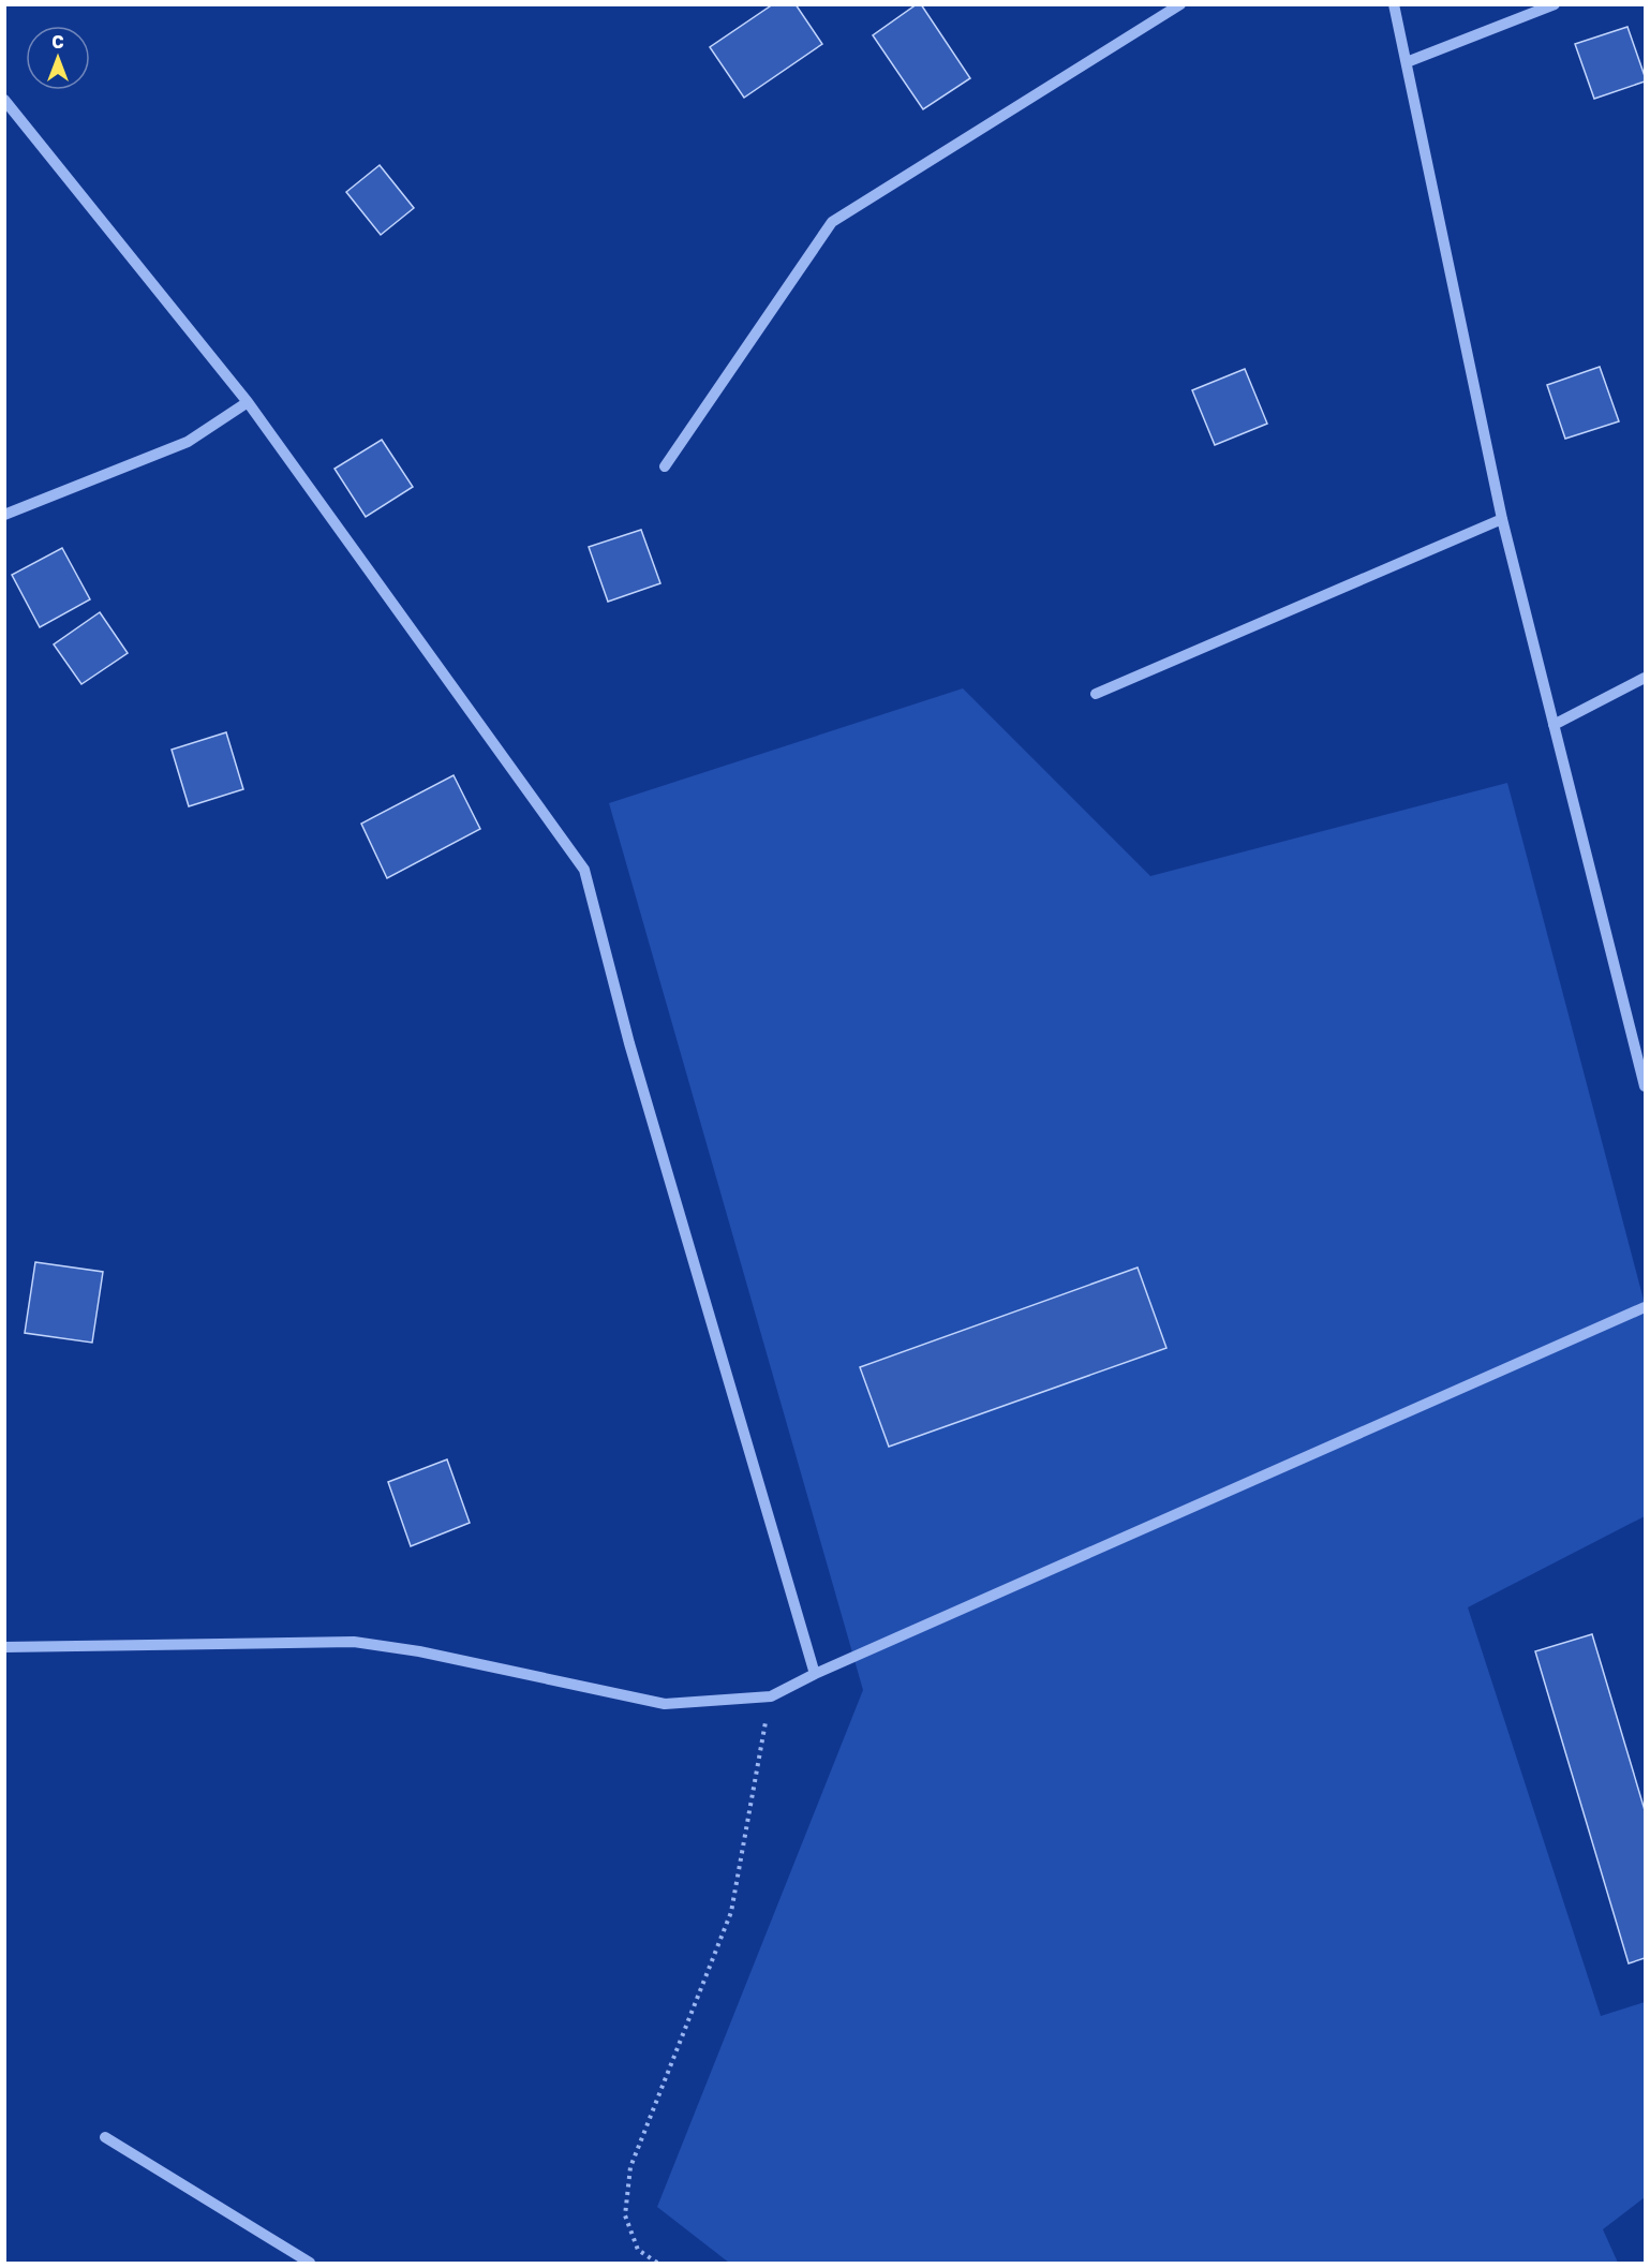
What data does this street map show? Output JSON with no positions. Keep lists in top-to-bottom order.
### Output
{
  "north": "top"
}
